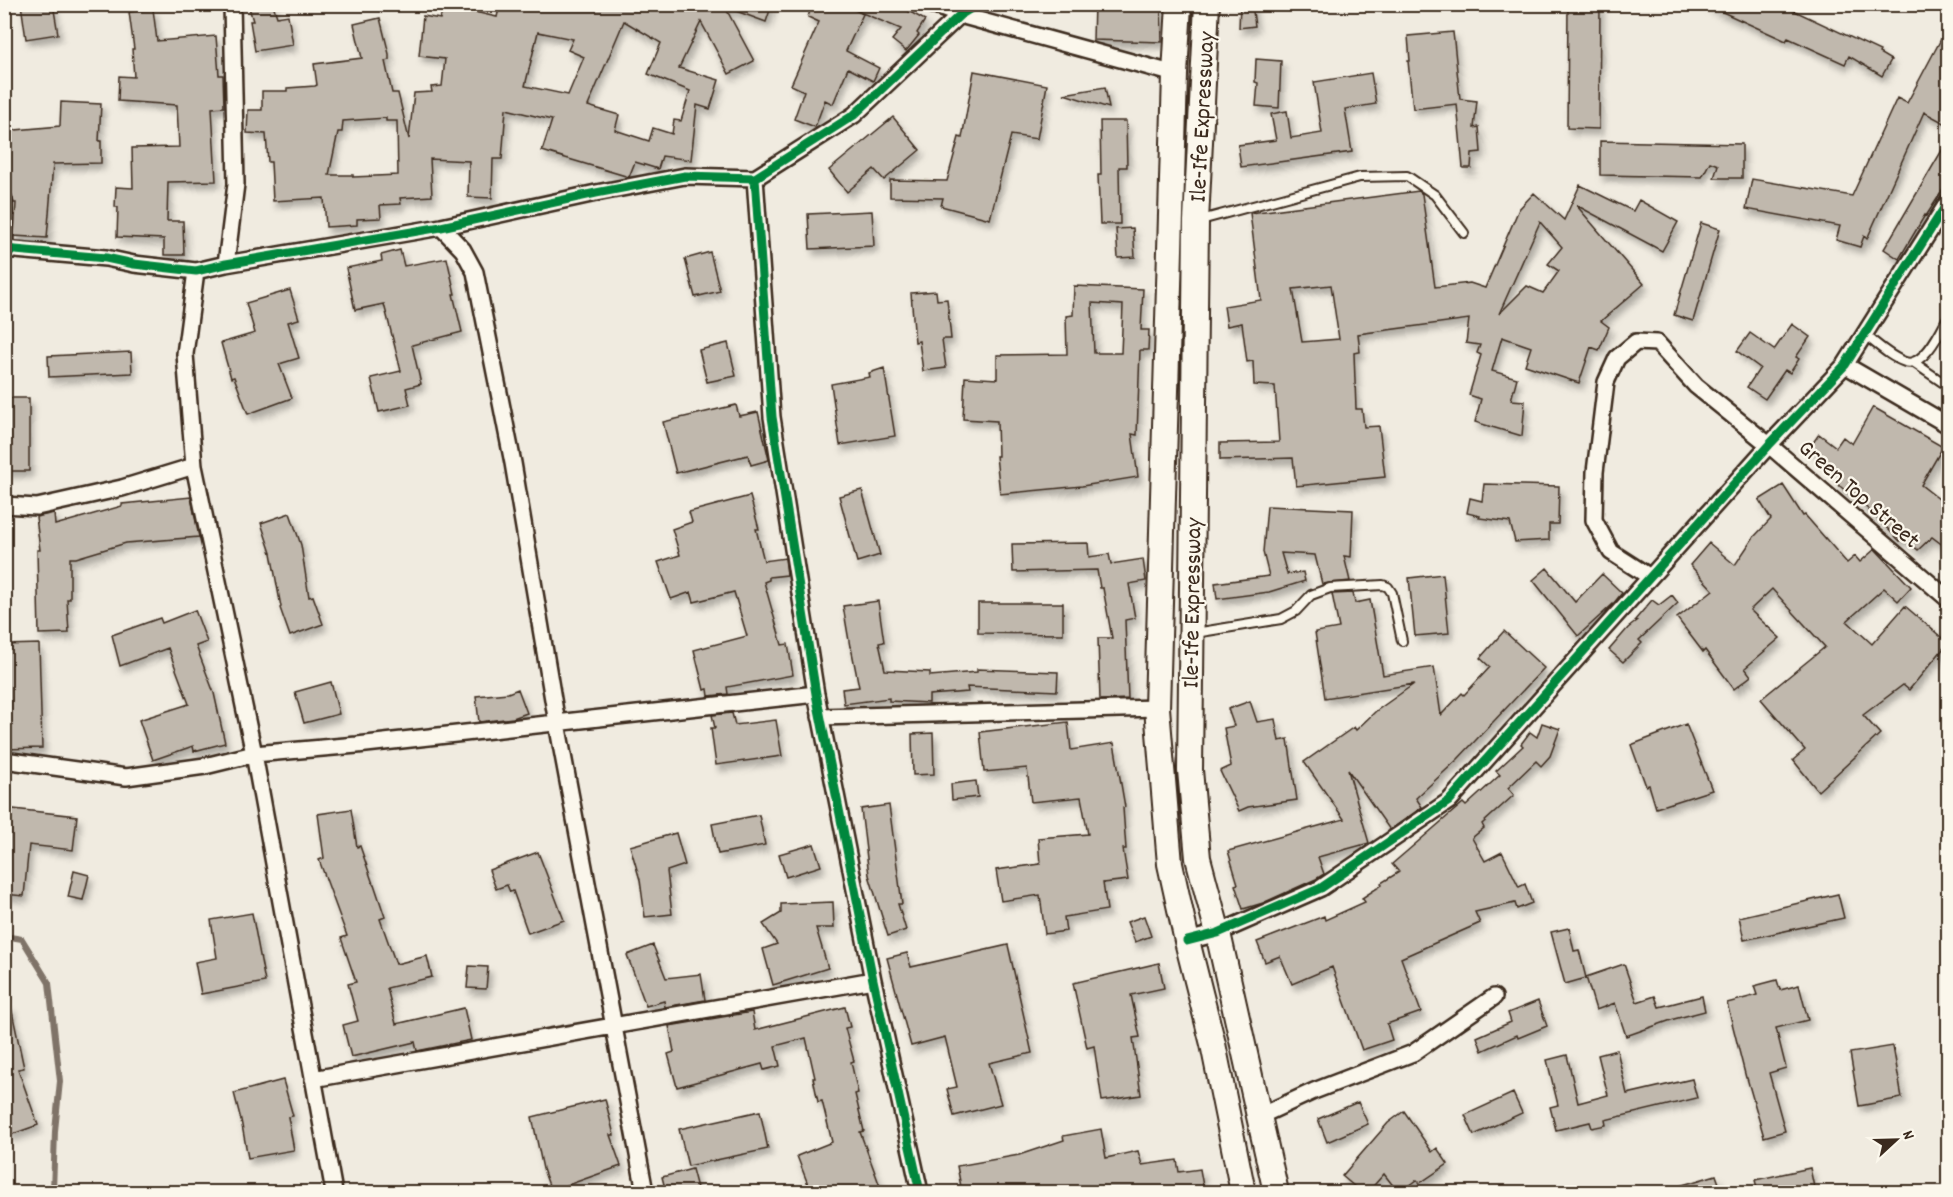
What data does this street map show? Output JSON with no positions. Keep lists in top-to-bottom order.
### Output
{
  "streets": {
    "main road": ["Ile-Ife Expressway"],
    "street": ["Green Top Street"]
  },
  "north": "right"
}
